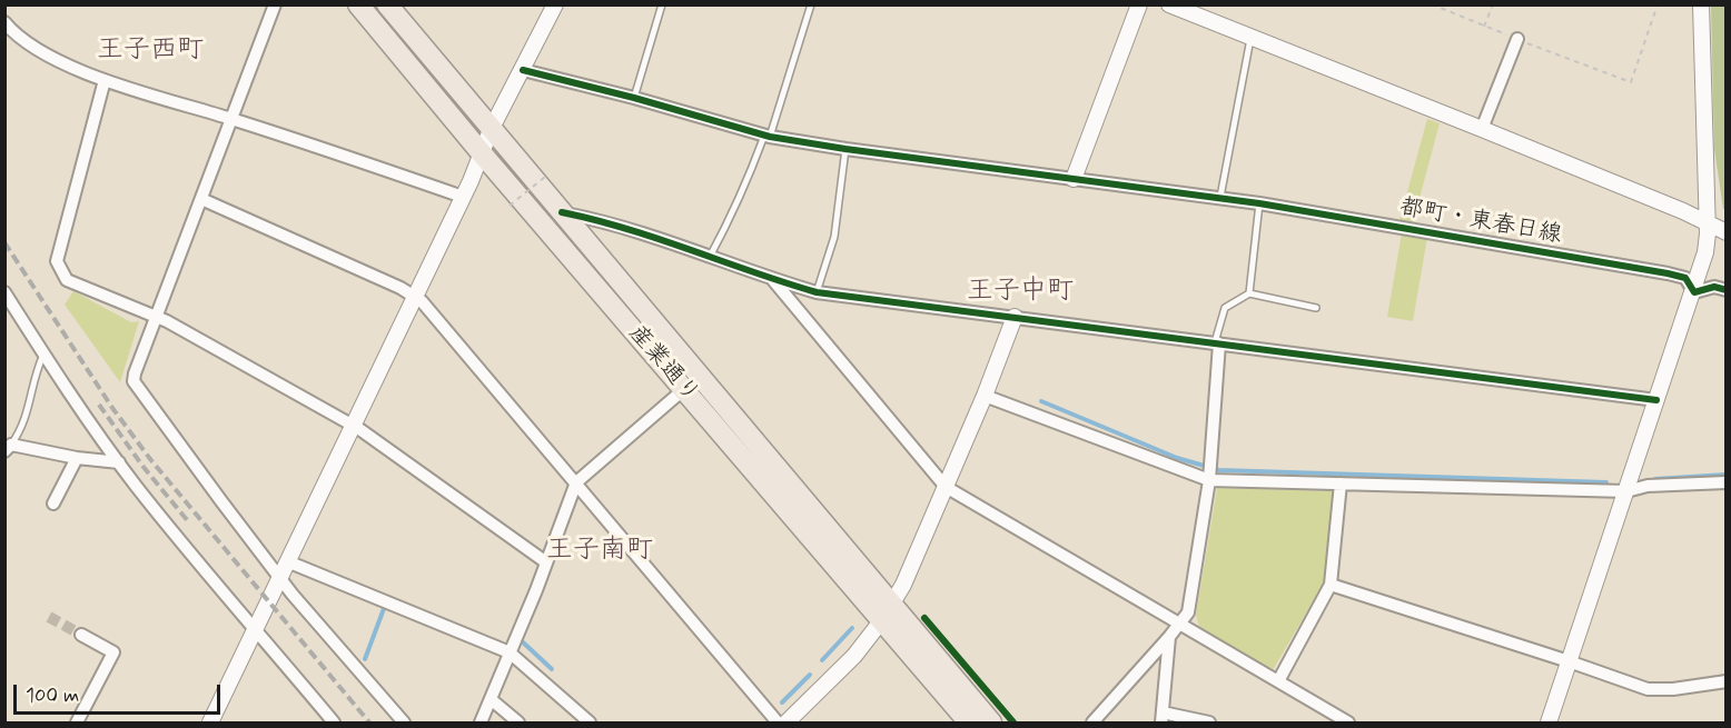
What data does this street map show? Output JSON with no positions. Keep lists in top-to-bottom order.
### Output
{
  "streets": {
    "highway": ["産業通り"],
    "street": ["都町・東春日線"]
  },
  "districts": ["王子西町", "王子中町", "王子南町"],
  "scale_bar": "100 m"
}
